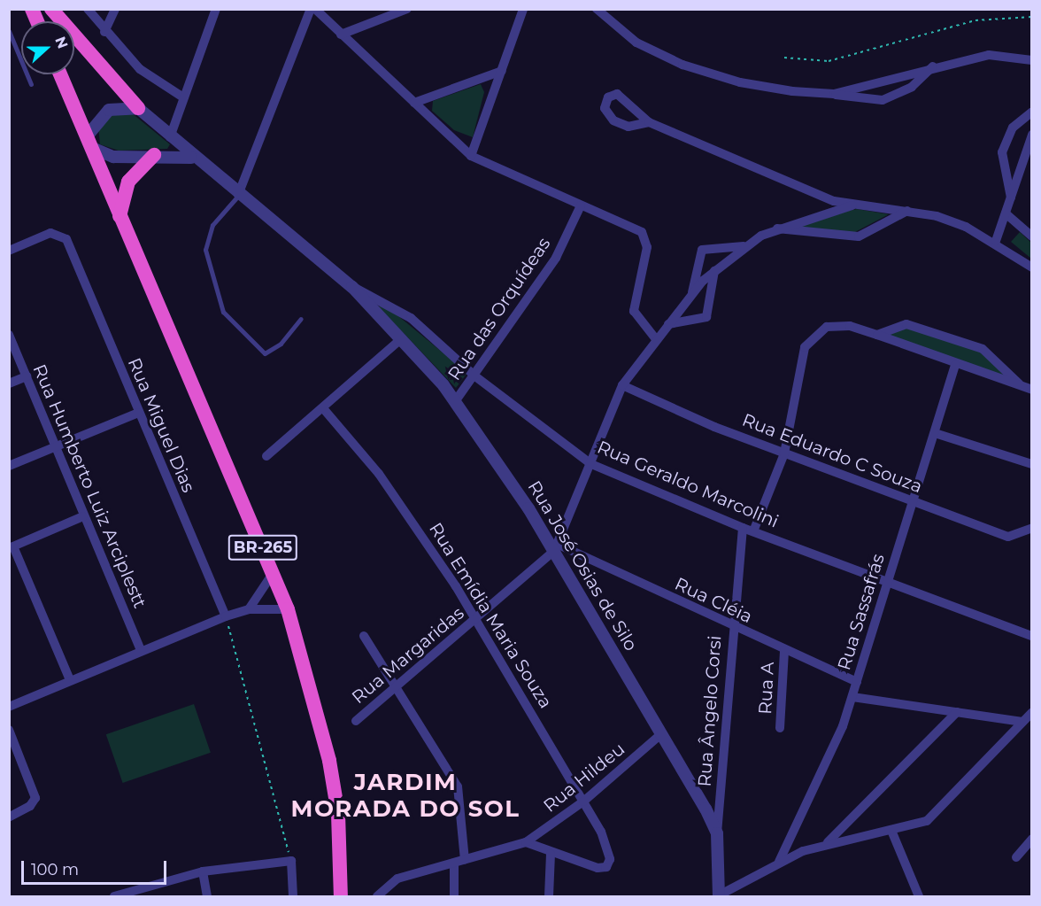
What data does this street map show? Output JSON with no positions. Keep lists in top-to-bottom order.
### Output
{
  "streets": {
    "highway": ["BR-265"],
    "street": [
      "Rua das Orquídeas",
      "Rua Miguel Dias",
      "Rua Eduardo C Souza",
      "Rua Geraldo Marcolini",
      "Rua Humberto Luiz Arciplestt",
      "Rua José Osias de Silo",
      "Rua Cléia",
      "Rua Sassafrás",
      "Rua Emídia Maria Souza",
      "Rua Margaridas",
      "Rua A",
      "Rua Ângelo Corsi",
      "Rua Hildeu"
    ]
  },
  "crossings": [
    ["Rua das Orquídeas", "Rua Geraldo Marcolini"],
    ["Rua das Orquídeas", "Rua José Osias de Silo"],
    ["Rua Eduardo C Souza", "Rua Sassafrás"],
    ["Rua Geraldo Marcolini", "Rua José Osias de Silo"],
    ["Rua Geraldo Marcolini", "Rua Sassafrás"],
    ["Rua Geraldo Marcolini", "Rua Ângelo Corsi"],
    ["Rua José Osias de Silo", "Rua Cléia"],
    ["Rua José Osias de Silo", "Rua Margaridas"],
    ["Rua José Osias de Silo", "Rua Ângelo Corsi"],
    ["Rua José Osias de Silo", "Rua Hildeu"],
    ["Rua Cléia", "Rua Sassafrás"],
    ["Rua Cléia", "Rua Margaridas"],
    ["Rua Cléia", "Rua A"],
    ["Rua Cléia", "Rua Ângelo Corsi"],
    ["Rua Emídia Maria Souza", "Rua Margaridas"],
    ["Rua Emídia Maria Souza", "Rua Hildeu"]
  ],
  "districts": ["JARDIM MORADA DO SOL"],
  "scale_bar": "100 m",
  "north": "right"
}
